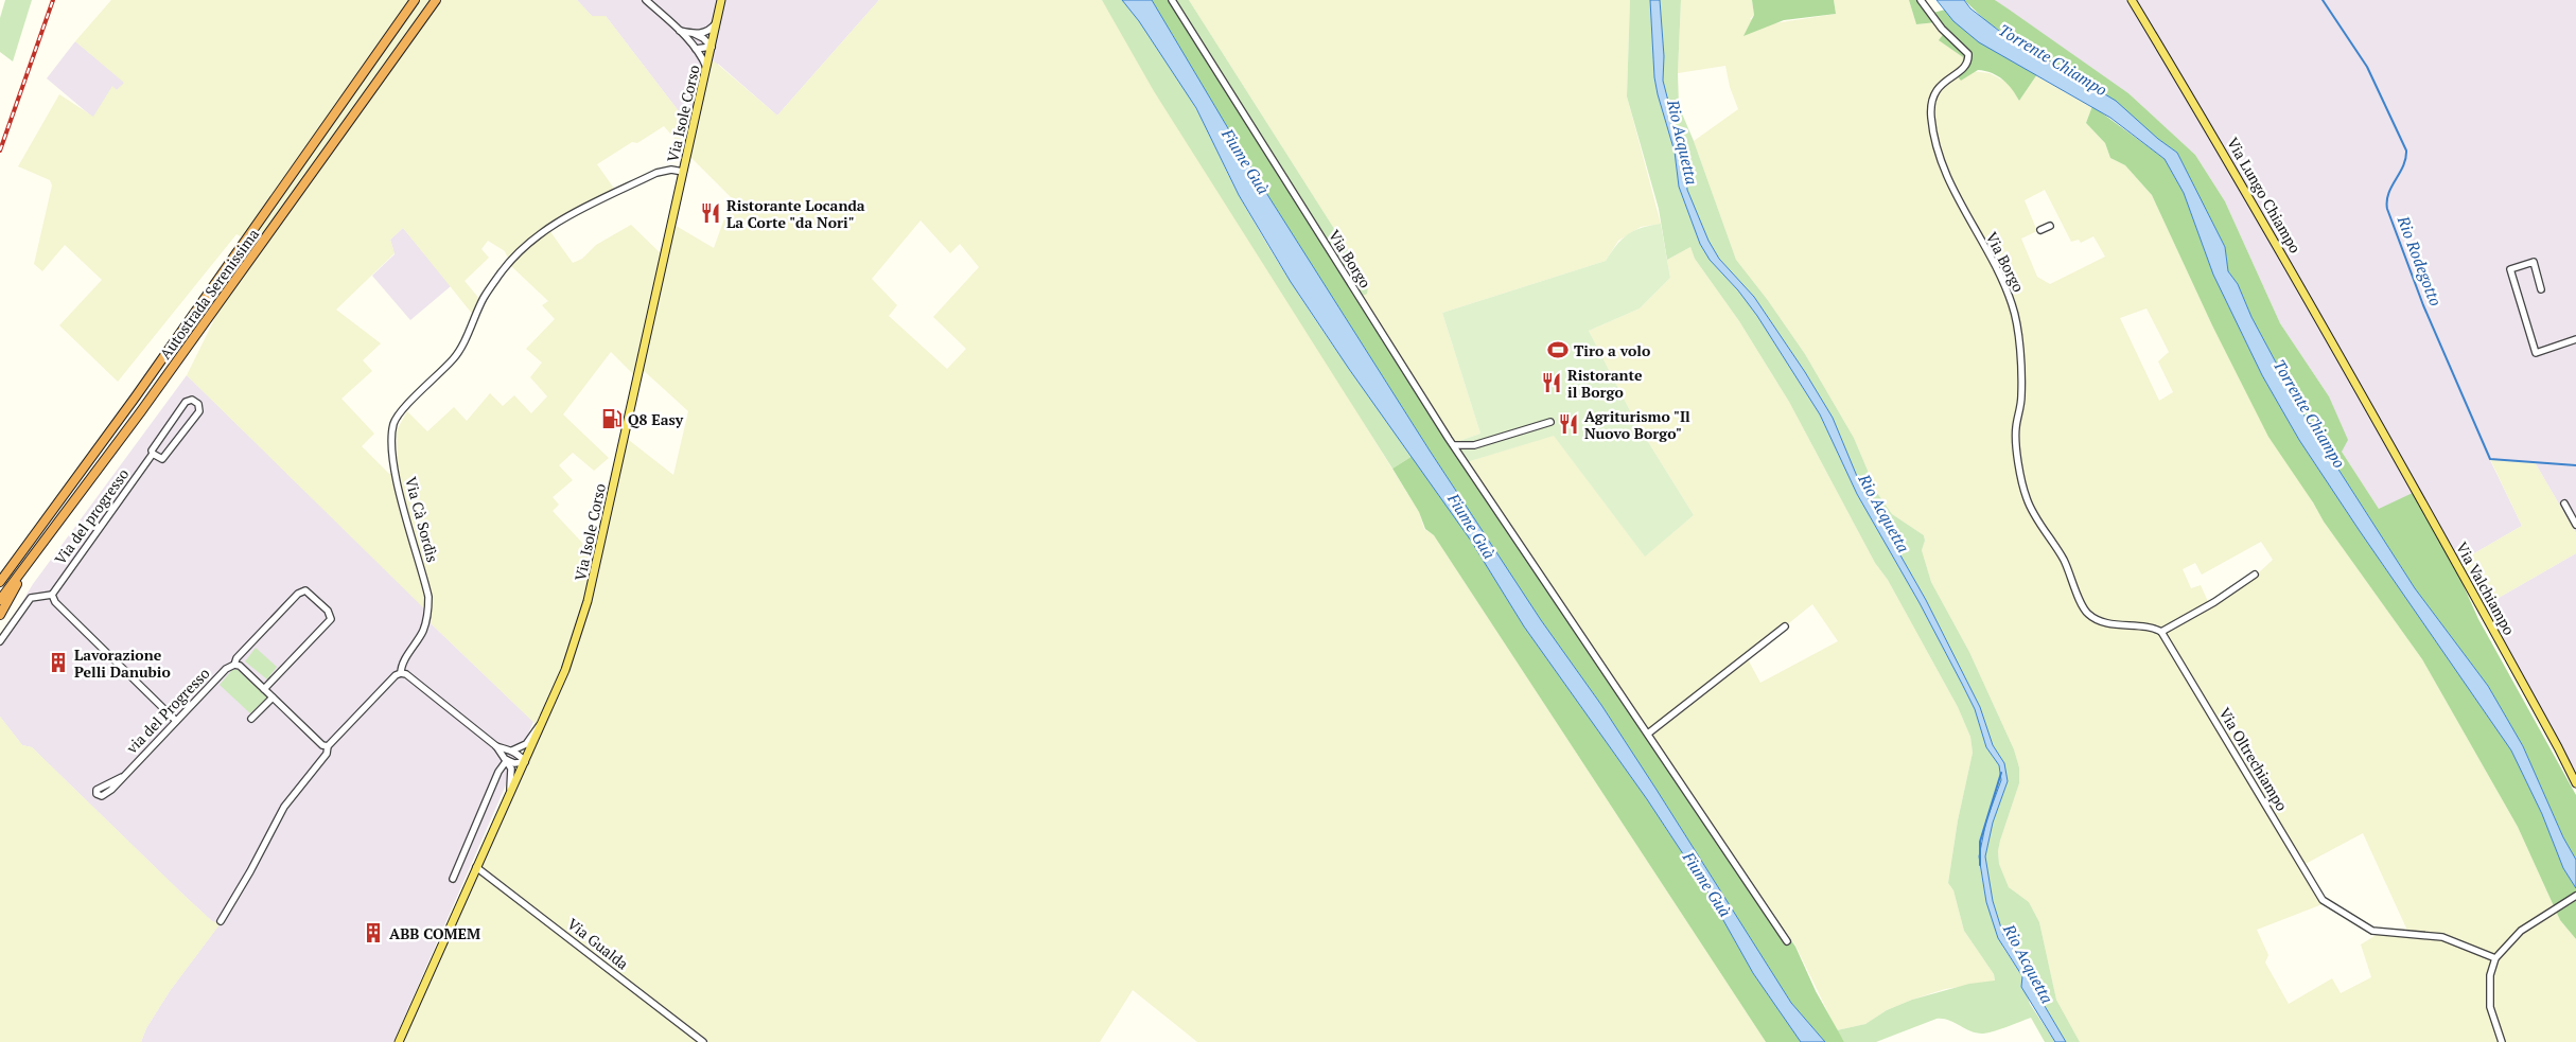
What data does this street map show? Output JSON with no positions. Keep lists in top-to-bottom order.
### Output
{
  "streets": {
    "highway": ["Autostrada Serenissima"],
    "main road": ["Via Isole Corso", "Via Lungo Chiampo", "Via Valchiampo"],
    "street": [
      "Via Borgo",
      "Via del progresso",
      "Via Cà Sordìs",
      "via del Progresso",
      "Via Oltrechiampo",
      "Via Gualda"
    ]
  },
  "crossings": [
    ["Via Isole Corso", "Via Cà Sordìs"],
    ["Via Isole Corso", "Via Gualda"],
    ["Via Lungo Chiampo", "Via Valchiampo"],
    ["Via Borgo", "Via Oltrechiampo"],
    ["Via del progresso", "via del Progresso"]
  ],
  "water": [
    "Torrente Chiampo",
    "Rio Acquetta",
    "Fiume Guà",
    "Rio Rodegotto"
  ],
  "places": {
    "restaurant": ["Ristorante Locanda La Corte \"da Nori\"", "Ristorante il Borgo", "Agriturismo \"Il Nuovo Borgo\""],
    "sports": ["Tiro a volo"],
    "fuel station": ["Q8 Easy"],
    "building": ["Lavorazione Pelli Danubio", "ABB COMEM"]
  }
}
